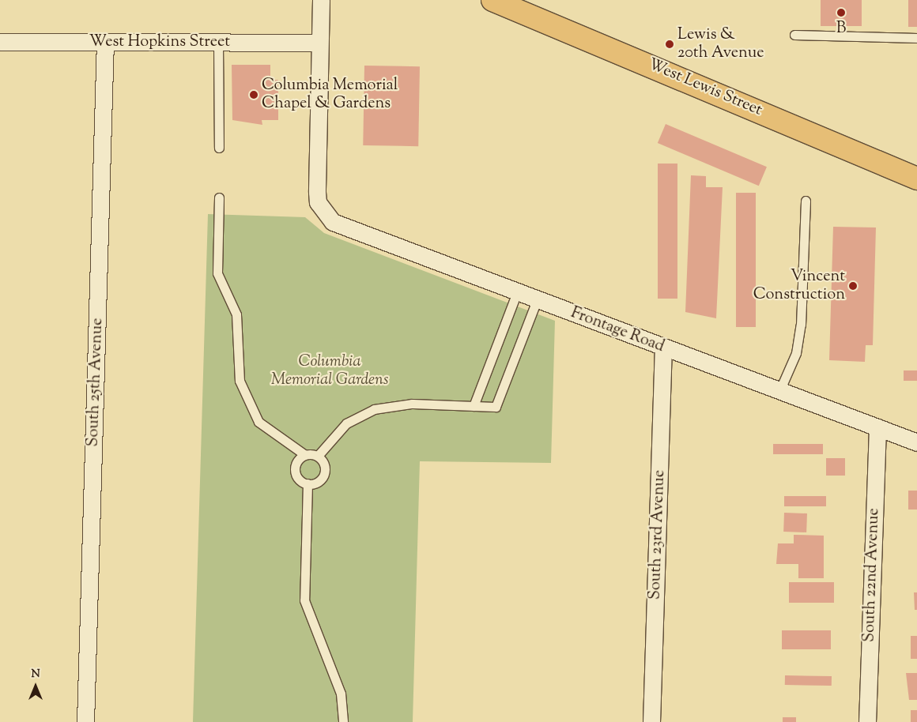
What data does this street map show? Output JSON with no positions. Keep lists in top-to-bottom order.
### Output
{
  "streets": {
    "main road": ["West Lewis Street"],
    "street": [
      "West Hopkins Street",
      "Frontage Road",
      "South 25th Avenue",
      "South 23rd Avenue",
      "South 22nd Avenue"
    ]
  },
  "crossings": [
    ["West Hopkins Street", "Frontage Road"],
    ["West Hopkins Street", "South 25th Avenue"],
    ["Frontage Road", "South 23rd Avenue"],
    ["Frontage Road", "South 22nd Avenue"]
  ],
  "parks": ["Columbia Memorial Gardens"],
  "places": [
    "B",
    "Lewis & 20th Avenue",
    "Columbia Memorial Chapel & Gardens",
    "Vincent Construction"
  ],
  "north": "top"
}
